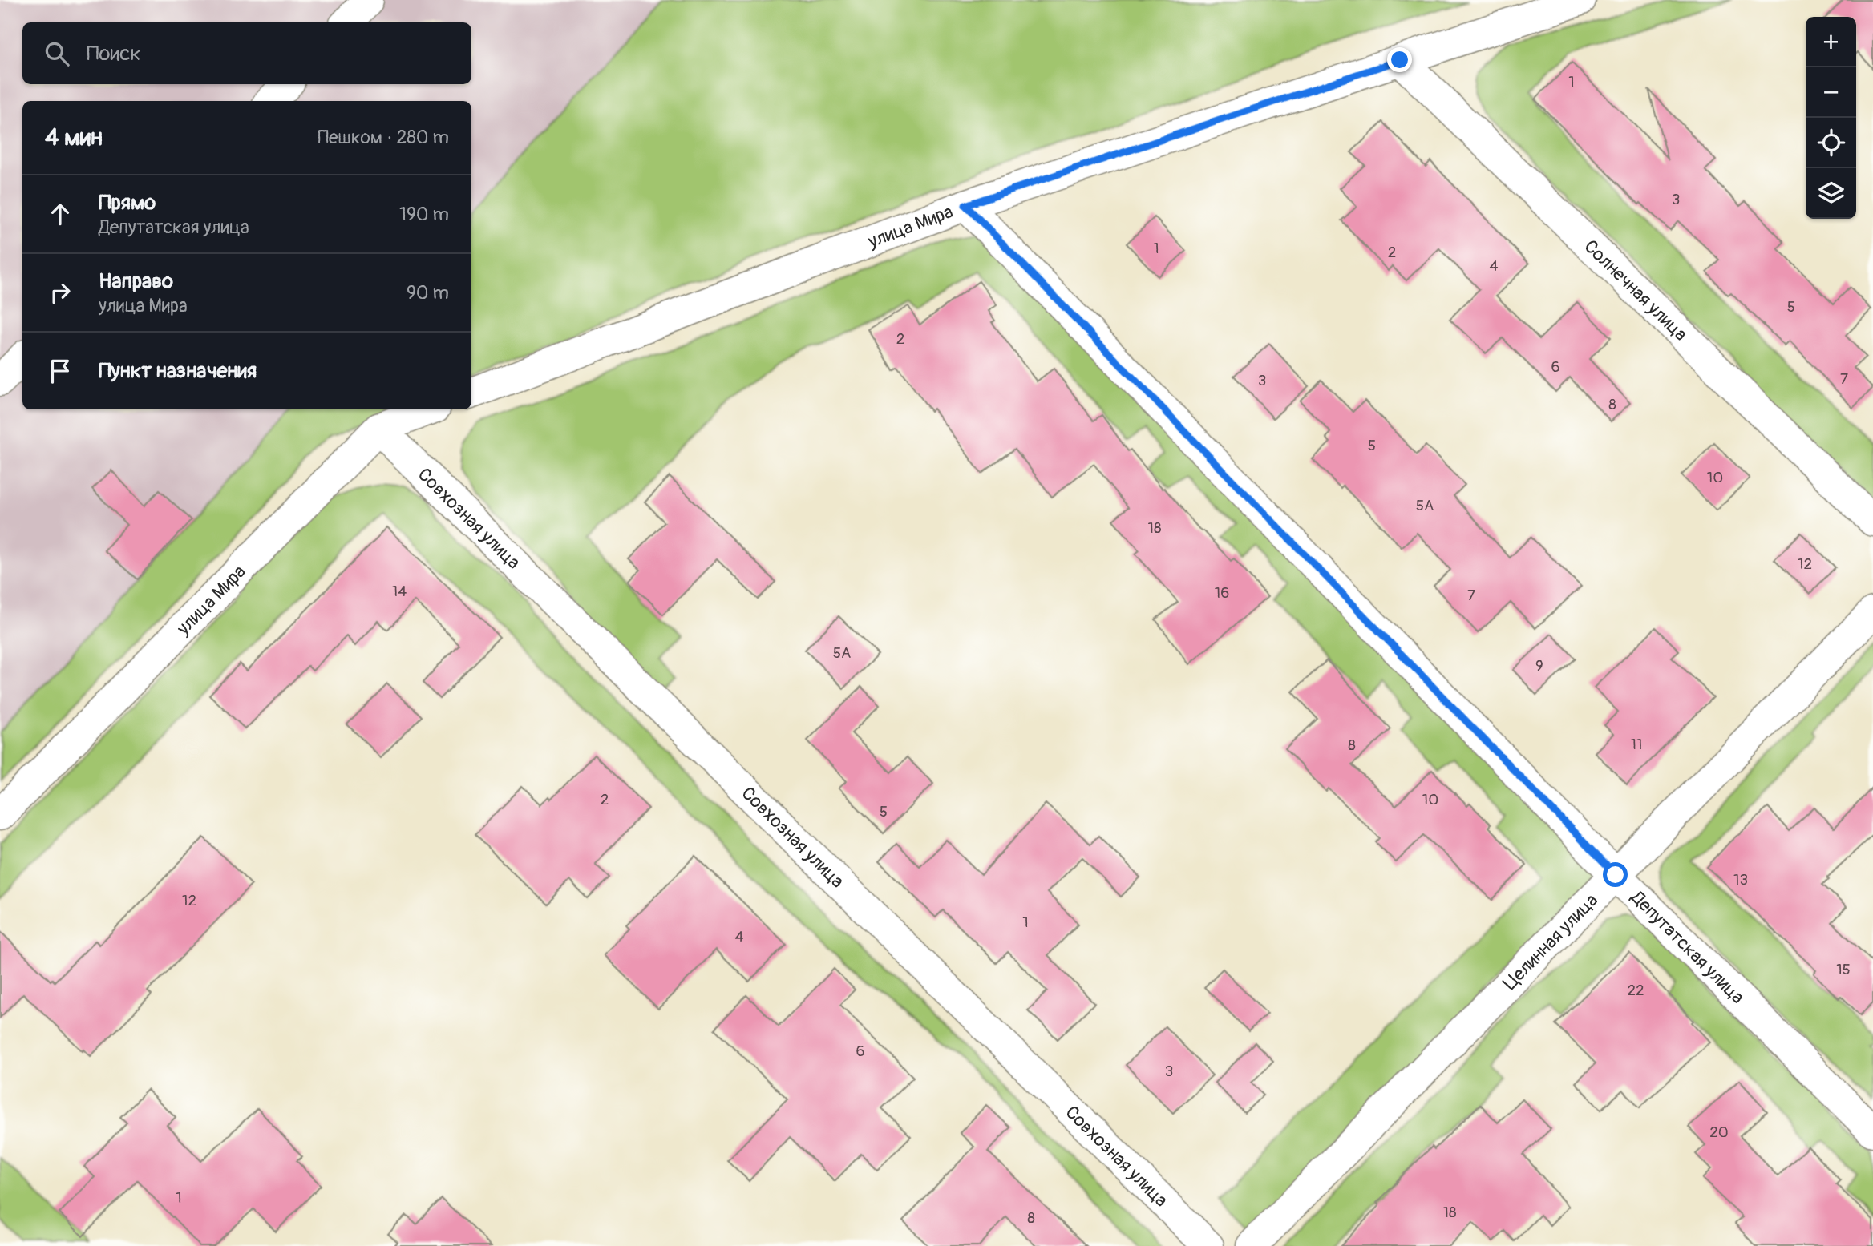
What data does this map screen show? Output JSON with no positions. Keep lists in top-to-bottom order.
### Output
{
  "streets": {
    "street": [
      "улица Мира",
      "Солнечная улица",
      "Совхозная улица",
      "Целинная улица",
      "Депутатская улица"
    ]
  },
  "crossings": [
    ["улица Мира", "Солнечная улица"],
    ["улица Мира", "Совхозная улица"],
    ["улица Мира", "Депутатская улица"],
    ["Целинная улица", "Депутатская улица"]
  ],
  "house_numbers": [
    "1",
    "3",
    "1",
    "2",
    "4",
    "5",
    "2",
    "6",
    "7",
    "3",
    "8",
    "5",
    "10",
    "5А",
    "18",
    "12",
    "14",
    "16",
    "7",
    "5А",
    "9",
    "11",
    "8",
    "2",
    "10",
    "5",
    "13",
    "12",
    "1",
    "4",
    "15",
    "22",
    "6",
    "3",
    "20",
    "1",
    "18",
    "8"
  ],
  "page": {
    "map_buttons": ["+", "−"],
    "search": "Поиск",
    "heading": ["4 мин", "Пешком · 280 m"],
    "list": [
      ["Прямо", "Депутатская улица", "190 m"],
      ["Направо", "улица Мира", "90 m"],
      "Пункт назначения"
    ]
  }
}
